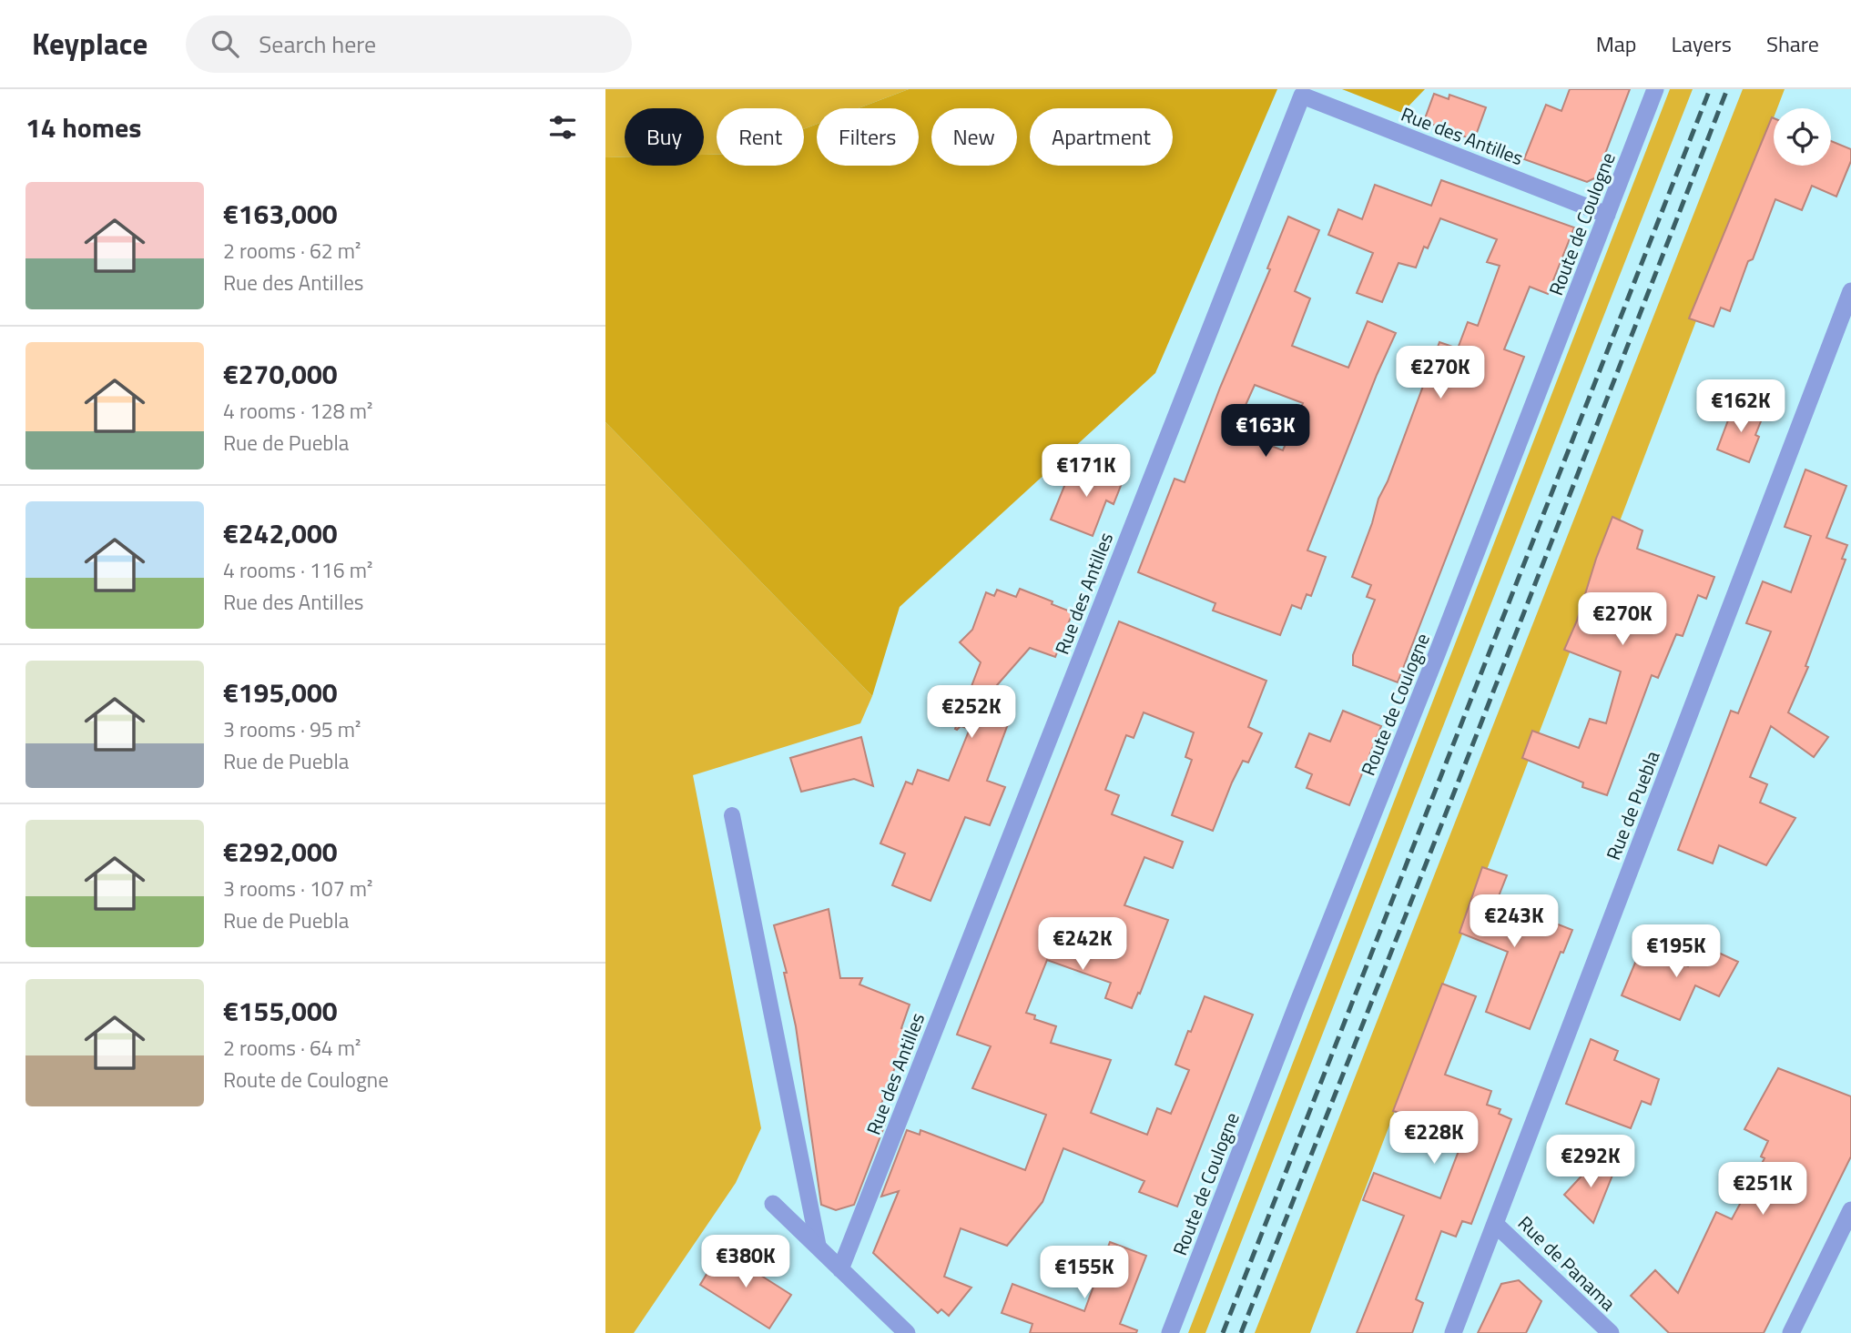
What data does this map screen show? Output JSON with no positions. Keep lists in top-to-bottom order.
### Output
{
  "streets": {
    "street": [
      "Rue des Antilles",
      "Route de Coulogne",
      "Rue de Puebla",
      "Rue de Panama"
    ]
  },
  "crossings": [
    ["Rue des Antilles", "Route de Coulogne"],
    ["Rue de Puebla", "Rue de Panama"]
  ],
  "page": {
    "header": "Keyplace",
    "search": "Search here",
    "nav": ["Map", "Layers", "Share"],
    "heading": "14 homes",
    "chip": [
      "Buy",
      "Rent",
      "Filters",
      "New",
      "Apartment"
    ],
    "list": [
      {
        "name": "€163,000",
        "note": "2 rooms · 62 m² · Rue des Antilles"
      },
      {
        "name": "€270,000",
        "note": "4 rooms · 128 m² · Rue de Puebla"
      },
      {
        "name": "€242,000",
        "note": "4 rooms · 116 m² · Rue des Antilles"
      },
      {
        "name": "€195,000",
        "note": "3 rooms · 95 m² · Rue de Puebla"
      },
      {
        "name": "€292,000",
        "note": "3 rooms · 107 m² · Rue de Puebla"
      },
      {
        "name": "€155,000",
        "note": "2 rooms · 64 m² · Route de Coulogne"
      }
    ],
    "price": [
      "€270K",
      "€162K",
      "€163K",
      "€171K",
      "€270K",
      "€252K",
      "€243K",
      "€242K",
      "€195K",
      "€228K",
      "€292K",
      "€251K",
      "€380K",
      "€155K"
    ]
  }
}
